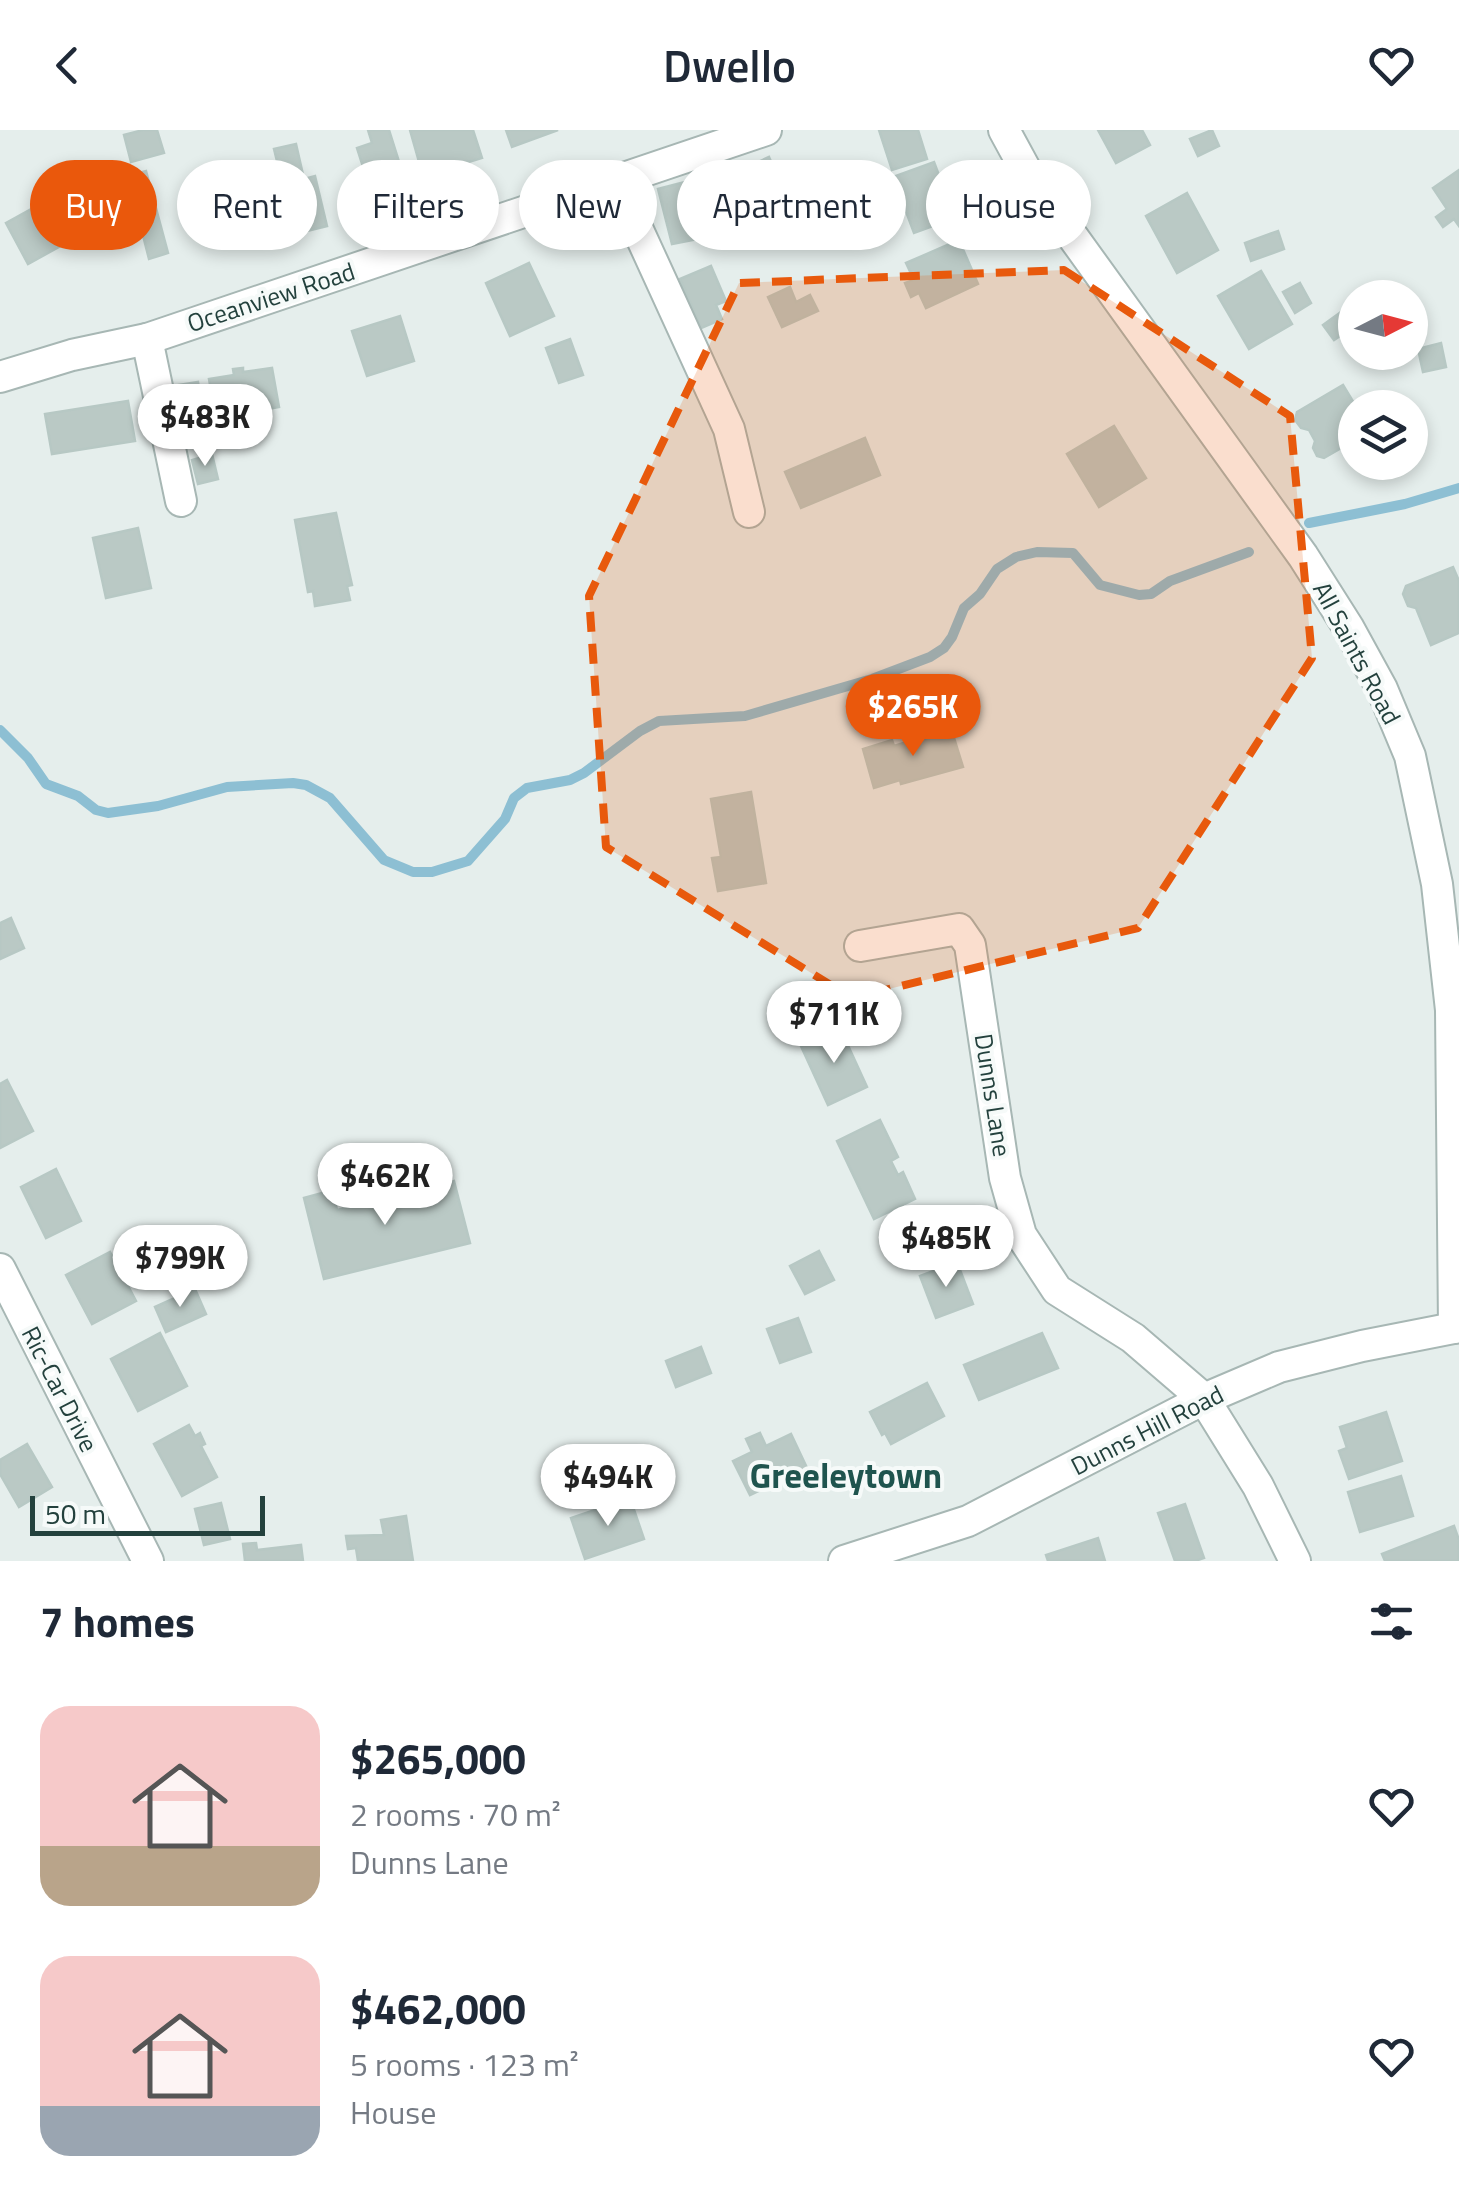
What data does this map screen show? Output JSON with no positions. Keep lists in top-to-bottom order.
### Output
{
  "streets": {
    "street": [
      "Oceanview Road",
      "All Saints Road",
      "Dunns Lane",
      "Ric-Car Drive",
      "Dunns Hill Road"
    ]
  },
  "crossings": [
    ["All Saints Road", "Dunns Hill Road"],
    ["Dunns Lane", "Dunns Hill Road"]
  ],
  "districts": ["Greeleytown"],
  "scale_bar": "50 m",
  "north": "right",
  "page": {
    "header": "Dwello",
    "chip": [
      "Buy",
      "Rent",
      "Filters",
      "New",
      "Apartment",
      "House"
    ],
    "price": [
      "$483K",
      "$265K",
      "$711K",
      "$462K",
      "$485K",
      "$799K",
      "$494K"
    ],
    "scale": "50 m",
    "heading": "7 homes",
    "list": [
      {
        "name": "$265,000",
        "note": "2 rooms · 70 m² · Dunns Lane"
      },
      {
        "name": "$462,000",
        "note": "5 rooms · 123 m² · House"
      }
    ]
  }
}
